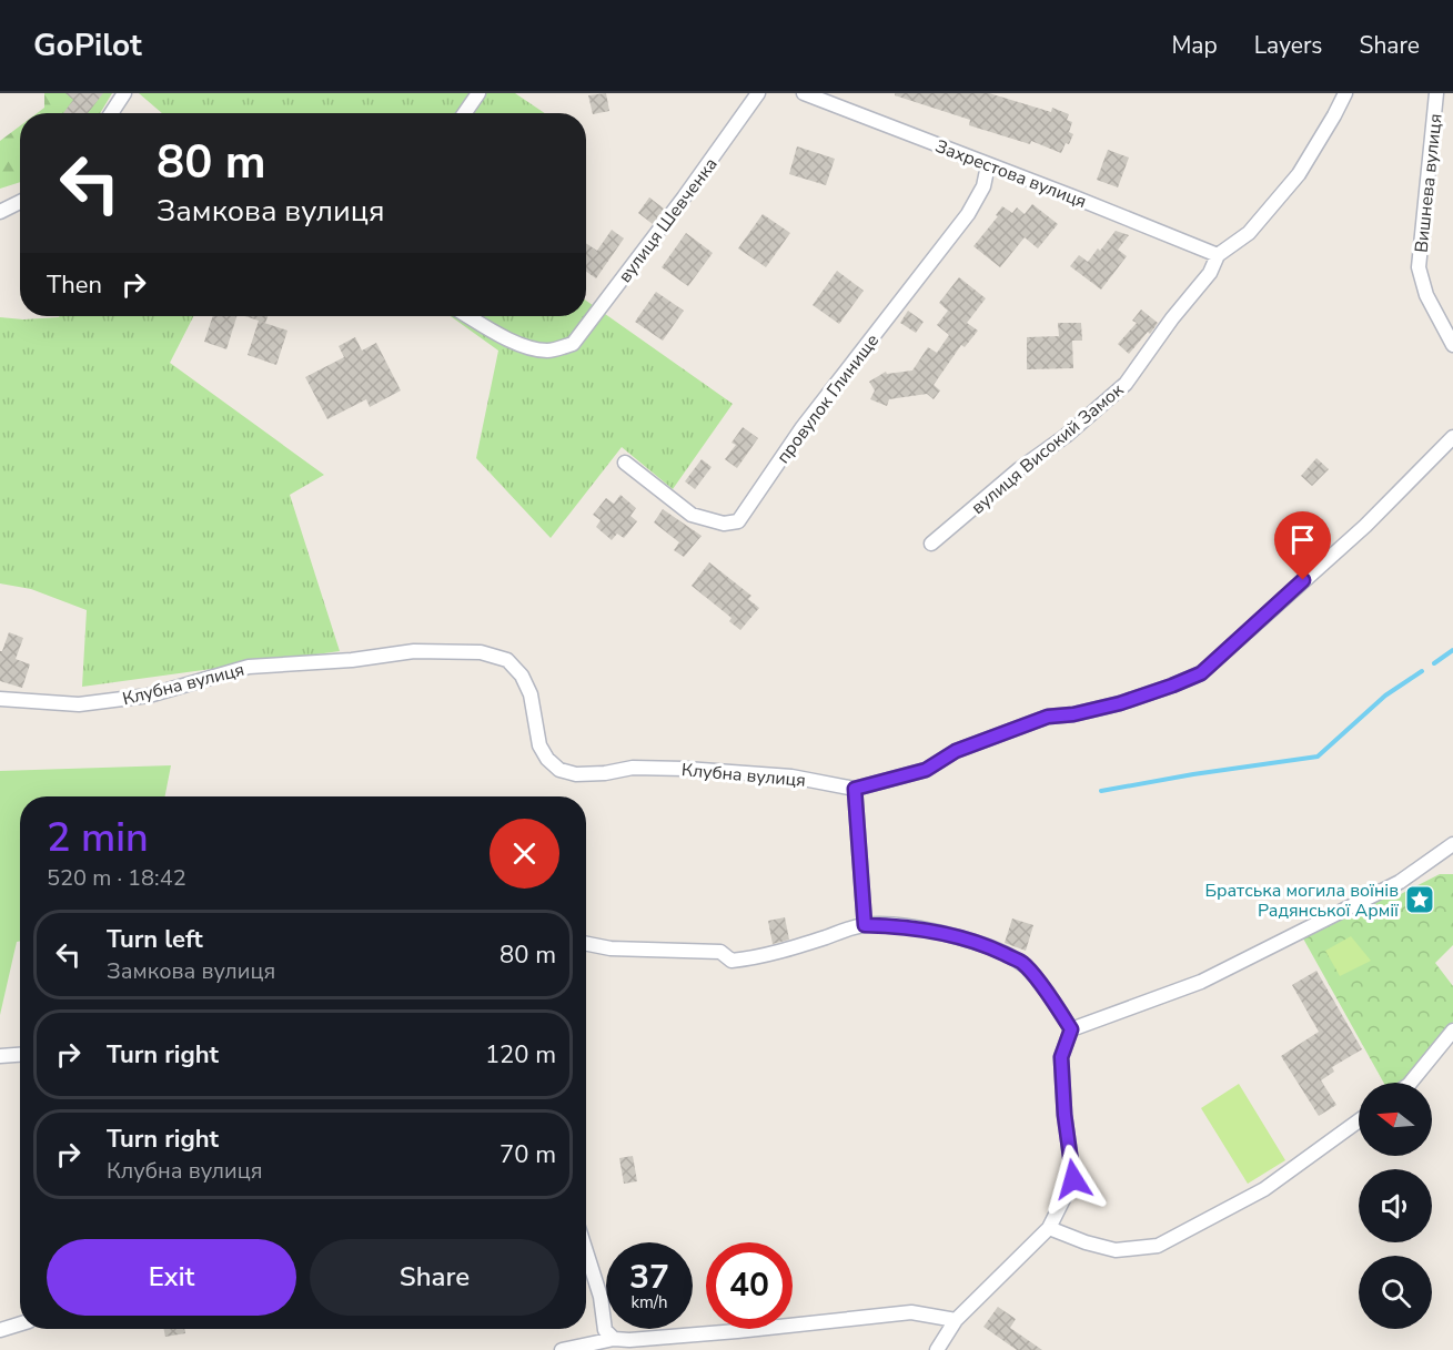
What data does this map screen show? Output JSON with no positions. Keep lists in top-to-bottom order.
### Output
{
  "streets": {
    "street": [
      "Захрестова вулиця",
      "Вишнева вулиця",
      "вулиця Шевченка",
      "провулок Глинище",
      "вулиця Високий Замок",
      "Клубна вулиця"
    ]
  },
  "crossings": [
    ["Захрестова вулиця", "провулок Глинище"],
    ["Захрестова вулиця", "вулиця Високий Замок"]
  ],
  "places": {
    "place": ["Братська могила воїнів Радянської Армії"]
  },
  "north": "left",
  "page": {
    "header": "GoPilot",
    "nav": ["Map", "Layers", "Share"],
    "turn": ["80 m", "Замкова вулиця"],
    "then": "Then",
    "heading": ["2 min", "520 m · 18:42"],
    "list": [
      {
        "name": "Turn left",
        "note": "Замкова вулиця",
        "value": "80 m"
      },
      {
        "name": "Turn right",
        "value": "120 m"
      },
      {
        "name": "Turn right",
        "note": "Клубна вулиця",
        "value": "70 m"
      }
    ],
    "buttons": ["Exit", "Share"],
    "speed": "37 km/h",
    "limit": "40"
  }
}
